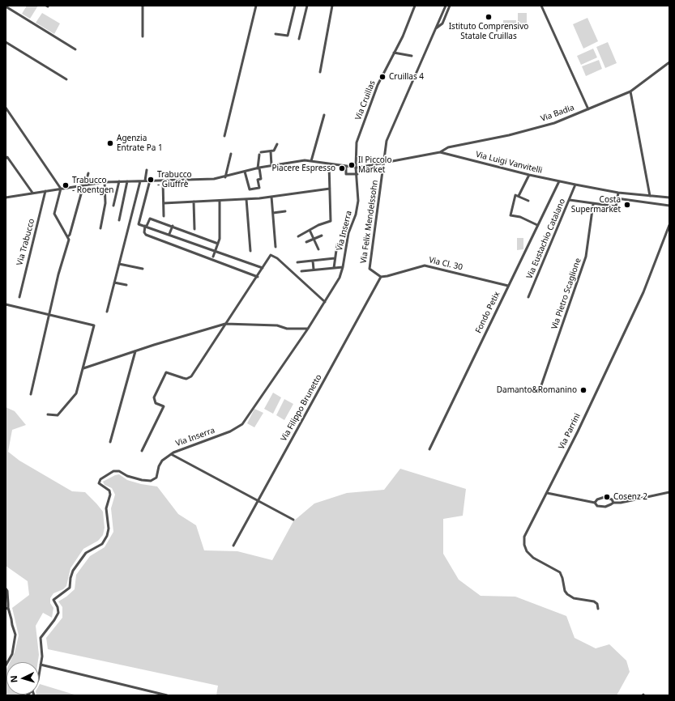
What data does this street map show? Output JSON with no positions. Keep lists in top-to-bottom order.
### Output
{
  "streets": {
    "street": [
      "Via Cruillas",
      "Via Badia",
      "Via Luigi Vanvitelli",
      "Via Felix Mendelssohn",
      "Via Inserra",
      "Via Eustachio Catalano",
      "Via Trabucco",
      "Via Cl. 30",
      "Via Pietro Scaglione",
      "Fondo Petix",
      "Via Filippo Brunetto",
      "Via Parrini"
    ]
  },
  "crossings": [
    ["Via Cruillas", "Via Inserra"],
    ["Via Badia", "Via Luigi Vanvitelli"],
    ["Via Luigi Vanvitelli", "Via Eustachio Catalano"],
    ["Via Luigi Vanvitelli", "Fondo Petix"],
    ["Via Felix Mendelssohn", "Via Cl. 30"],
    ["Via Felix Mendelssohn", "Via Filippo Brunetto"],
    ["Via Cl. 30", "Fondo Petix"],
    ["Via Cl. 30", "Via Filippo Brunetto"]
  ],
  "places": [
    "Istituto Comprensivo Statale Cruillas",
    "Cruillas 4",
    "Agenzia Entrate Pa 1",
    "Il Piccolo Market",
    "Piacere Espresso",
    "Trabucco - Giuffrè",
    "Trabucco - Roentgen",
    "Costa Supermarket",
    "Damanto&Romanino",
    "Cosenz 2"
  ],
  "north": "left"
}
